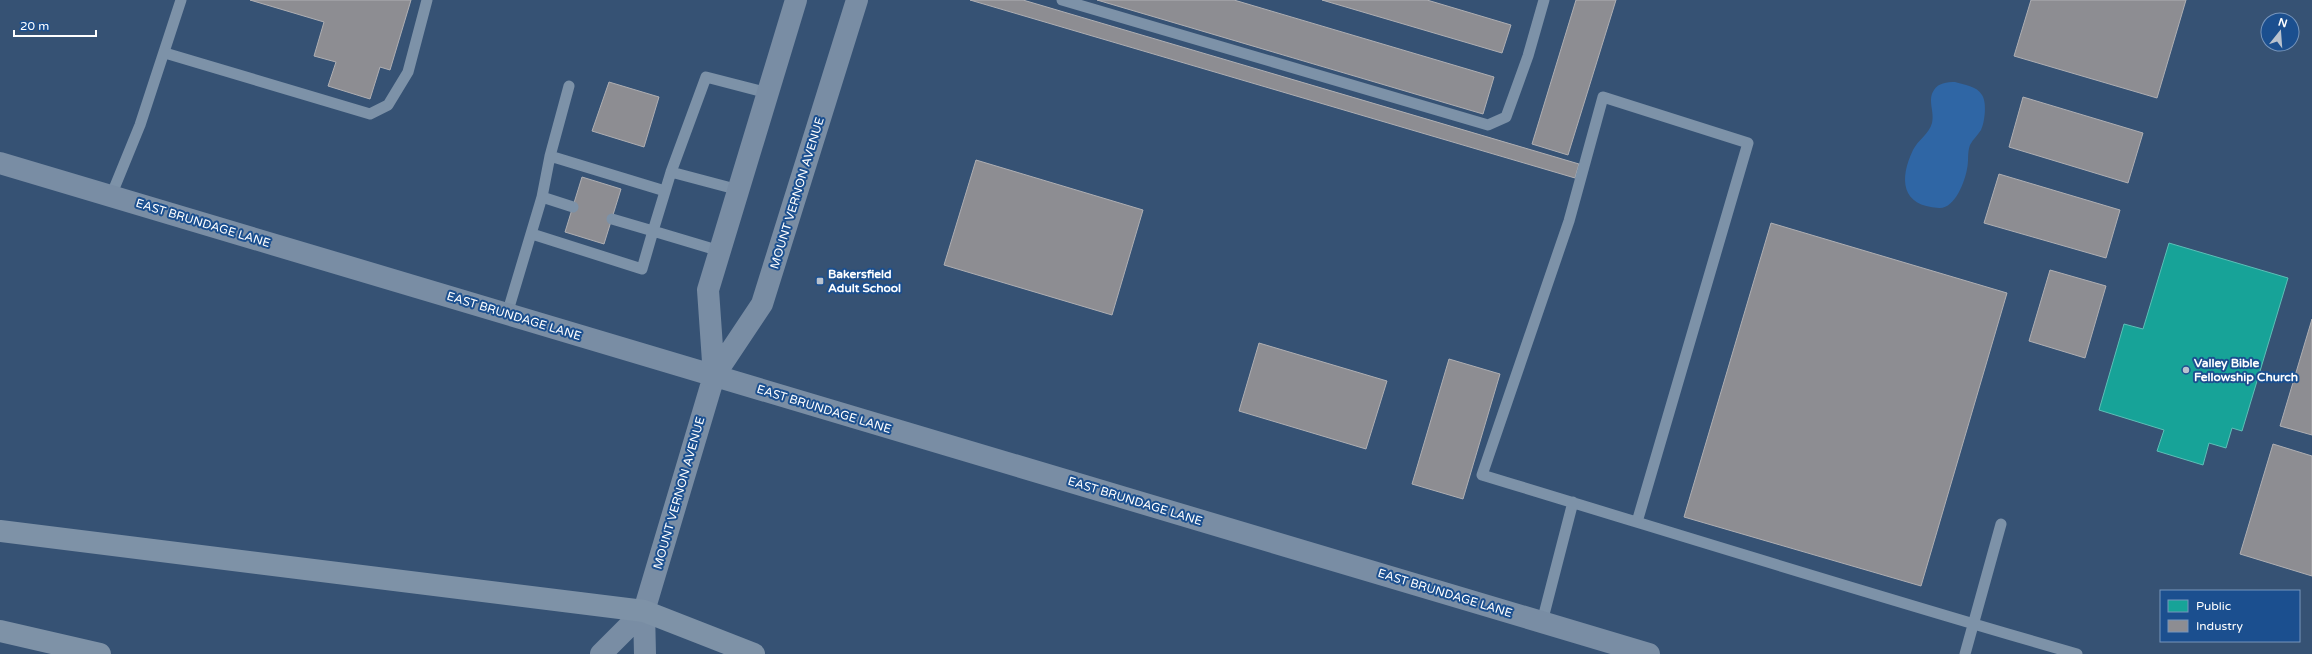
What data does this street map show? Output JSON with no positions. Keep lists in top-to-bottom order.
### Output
{
  "streets": {
    "main road": ["MOUNT VERNON AVENUE", "EAST BRUNDAGE LANE"]
  },
  "crossings": [
    ["MOUNT VERNON AVENUE", "EAST BRUNDAGE LANE"]
  ],
  "places": {
    "transit": ["Bakersfield Adult School"],
    "other": ["Valley Bible Fellowship Church"]
  },
  "legend": ["Public", "Industry"],
  "scale_bar": "20 m",
  "north": "top"
}
